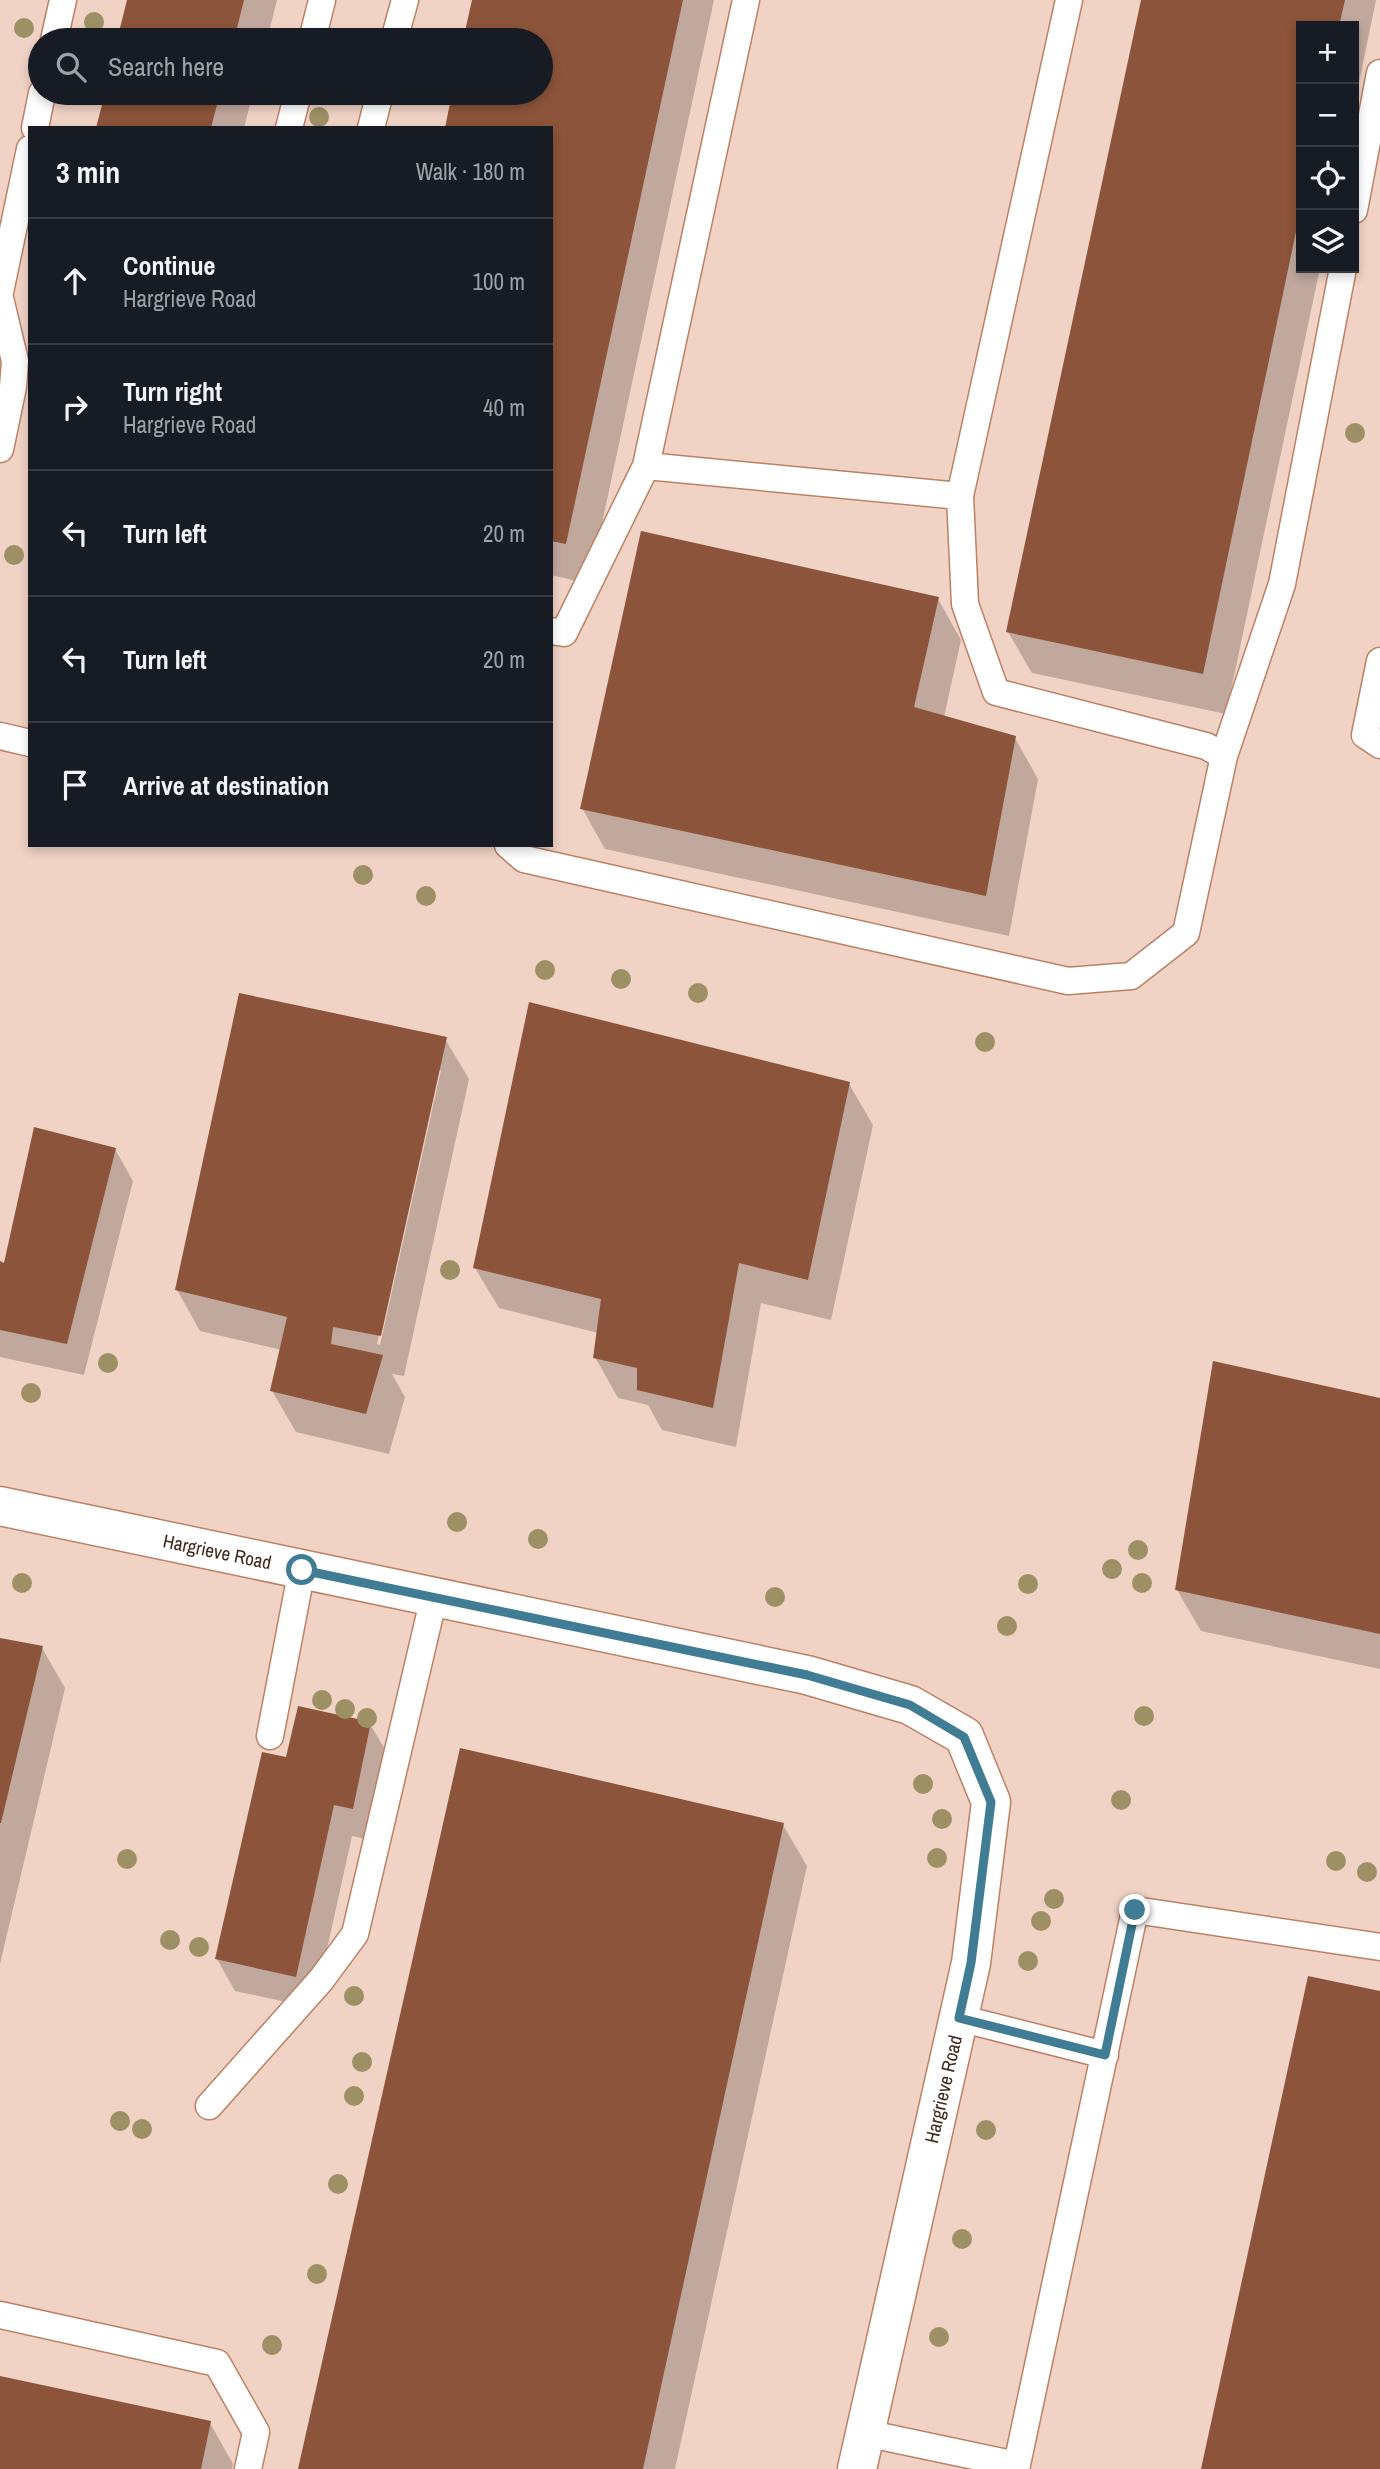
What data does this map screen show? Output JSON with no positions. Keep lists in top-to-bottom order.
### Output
{
  "streets": {
    "street": ["Hargrieve Road"]
  },
  "page": {
    "map_buttons": ["+", "−"],
    "search": "Search here",
    "heading": ["3 min", "Walk · 180 m"],
    "list": [
      ["Continue", "Hargrieve Road", "100 m"],
      ["Turn right", "Hargrieve Road", "40 m"],
      ["Turn left", "20 m"],
      ["Turn left", "20 m"],
      "Arrive at destination"
    ]
  }
}
